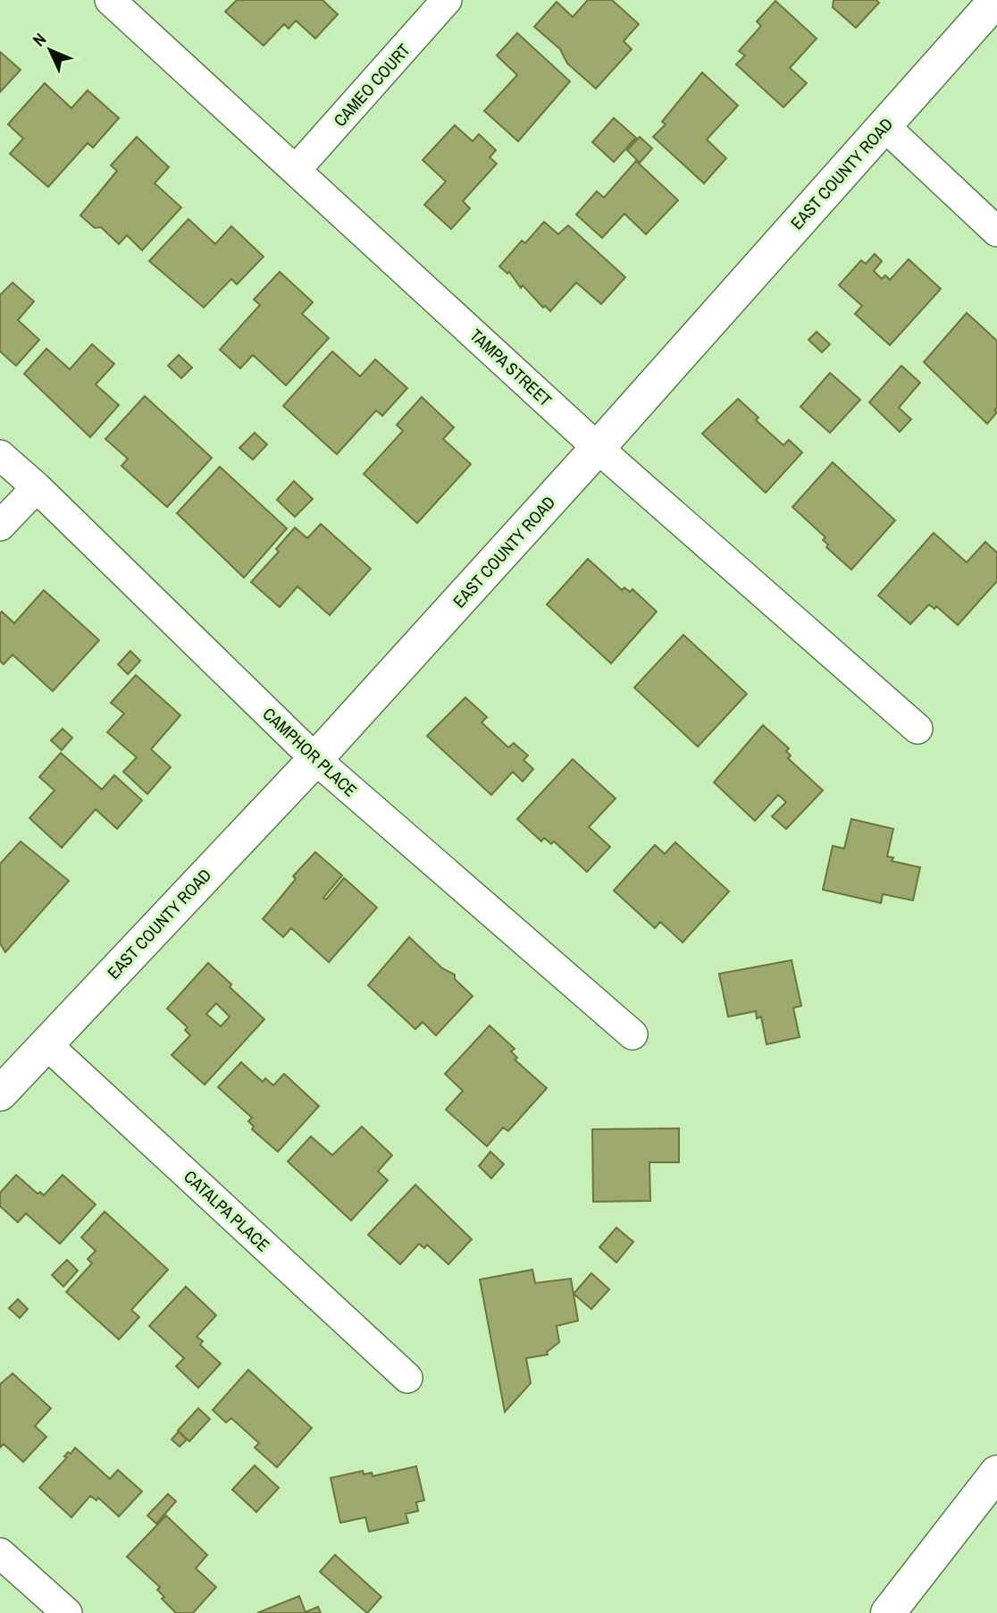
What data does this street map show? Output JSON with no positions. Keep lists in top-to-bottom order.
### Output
{
  "streets": {
    "main road": ["EAST COUNTY ROAD"],
    "street": [
      "CAMEO COURT",
      "TAMPA STREET",
      "CAMPHOR PLACE",
      "CATALPA PLACE"
    ]
  },
  "crossings": [
    ["CAMEO COURT", "TAMPA STREET"],
    ["EAST COUNTY ROAD", "TAMPA STREET"],
    ["EAST COUNTY ROAD", "CAMPHOR PLACE"],
    ["EAST COUNTY ROAD", "CATALPA PLACE"]
  ],
  "north": "top left"
}
